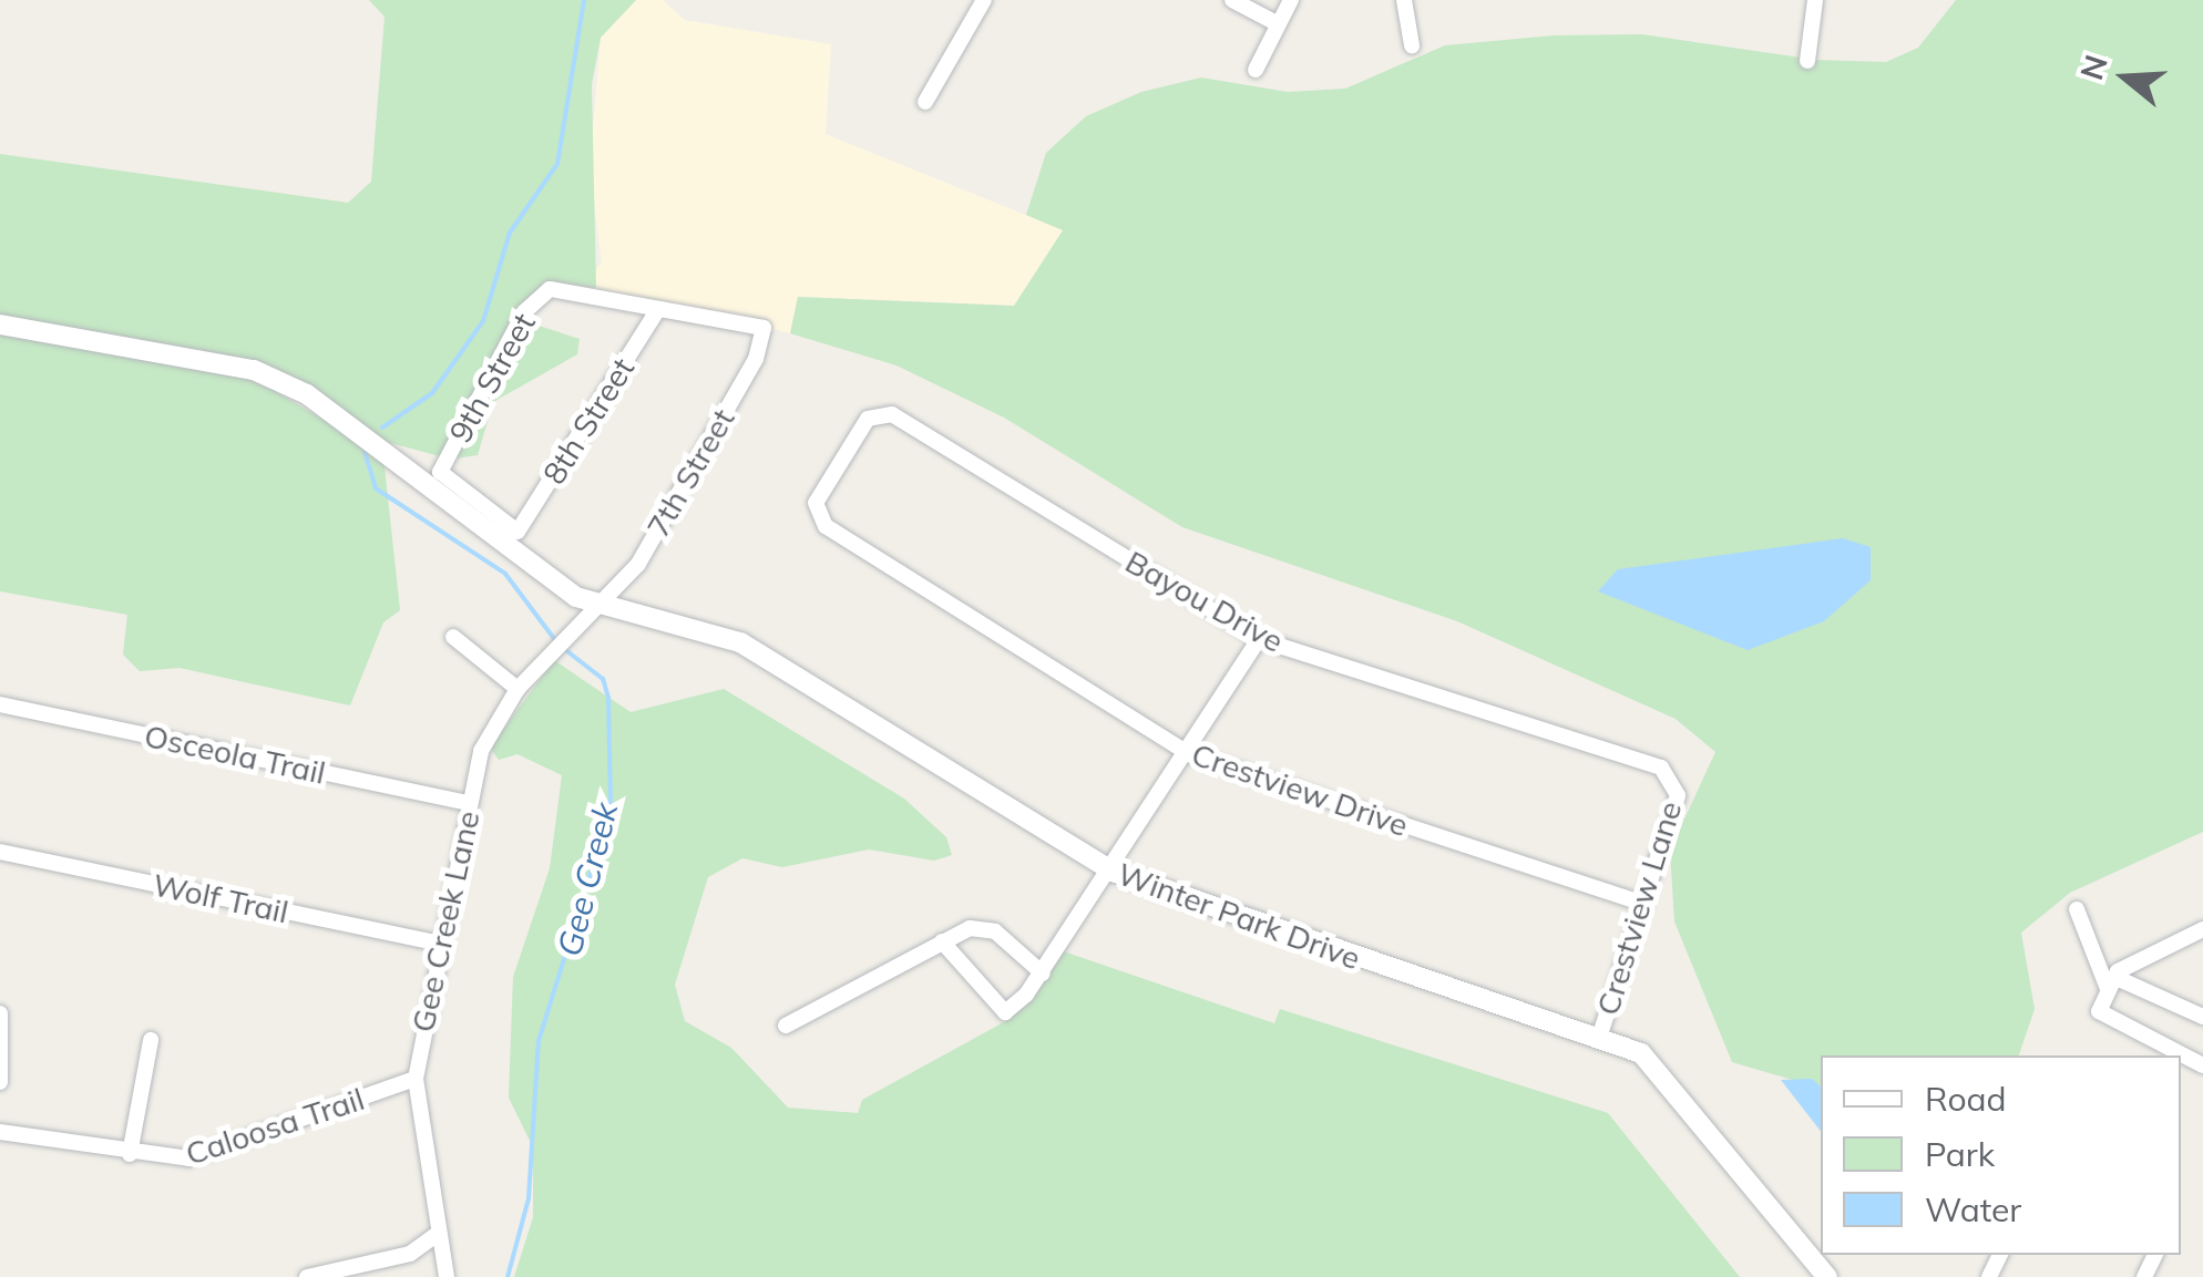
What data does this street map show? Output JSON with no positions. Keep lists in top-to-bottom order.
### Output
{
  "streets": {
    "street": [
      "9th Street",
      "8th Street",
      "7th Street",
      "Bayou Drive",
      "Osceola Trail",
      "Crestview Drive",
      "Wolf Trail",
      "Crestview Lane",
      "Winter Park Drive",
      "Gee Creek Lane",
      "Caloosa Trail"
    ]
  },
  "crossings": [
    ["9th Street", "8th Street"],
    ["9th Street", "7th Street"],
    ["8th Street", "7th Street"],
    ["7th Street", "Winter Park Drive"],
    ["7th Street", "Gee Creek Lane"],
    ["Bayou Drive", "Crestview Drive"],
    ["Bayou Drive", "Crestview Lane"],
    ["Osceola Trail", "Gee Creek Lane"],
    ["Crestview Drive", "Crestview Lane"],
    ["Wolf Trail", "Gee Creek Lane"],
    ["Crestview Lane", "Winter Park Drive"],
    ["Winter Park Drive", "Gee Creek Lane"],
    ["Gee Creek Lane", "Caloosa Trail"]
  ],
  "water": ["Gee Creek"],
  "legend": ["Road", "Park", "Water"],
  "north": "left"
}
